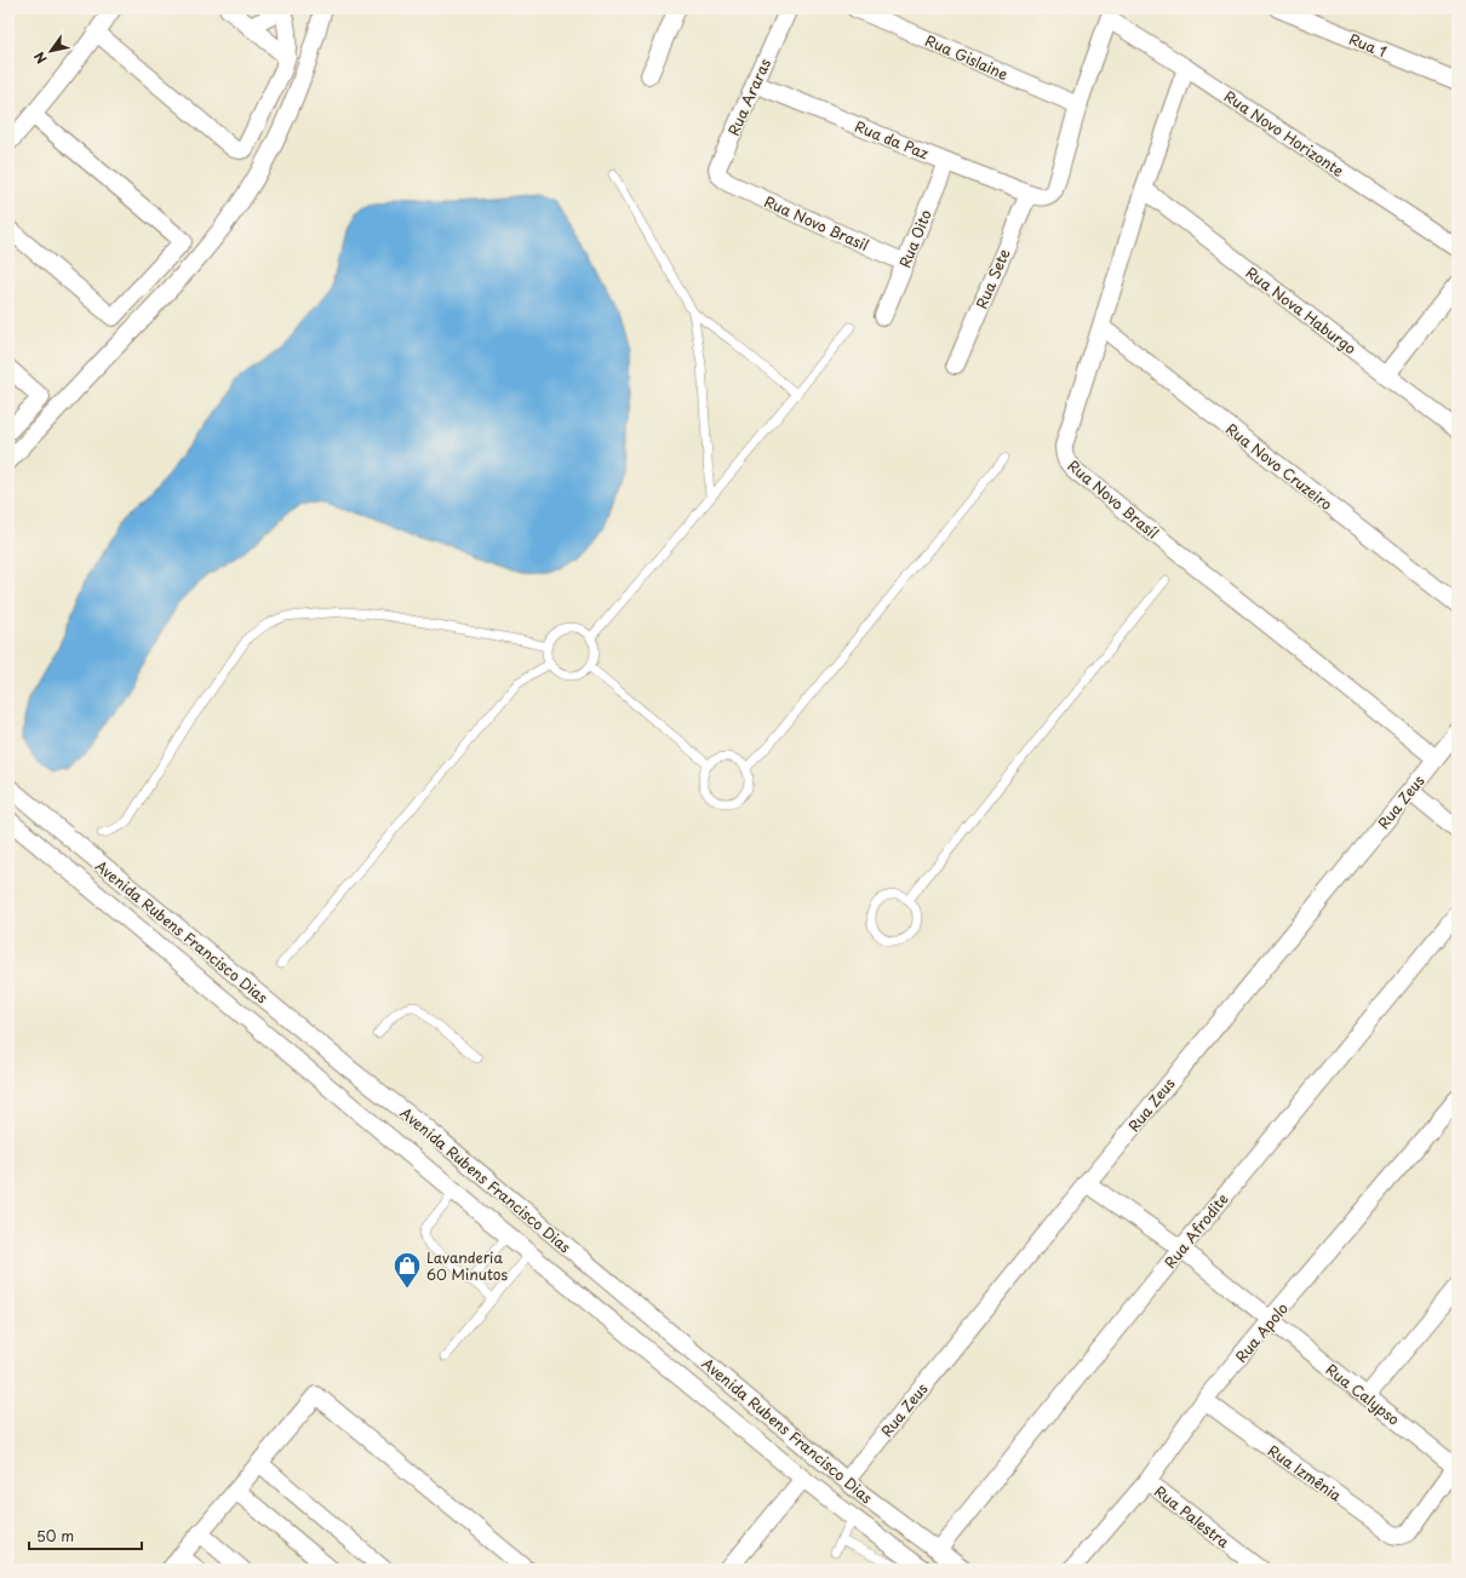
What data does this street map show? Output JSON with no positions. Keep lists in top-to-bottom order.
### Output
{
  "streets": {
    "street": [
      "Rua 1",
      "Rua Gislaine",
      "Rua Araras",
      "Rua Novo Horizonte",
      "Rua da Paz",
      "Rua Novo Brasil",
      "Rua Oito",
      "Rua Sete",
      "Rua Nova Haburgo",
      "Rua Novo Cruzeiro",
      "Rua Novo Brasíl",
      "Rua Zeus",
      "Avenida Rubens Francisco Dias",
      "Rua Afrodite",
      "Rua Apolo",
      "Rua Calypso",
      "Rua Izmênia",
      "Rua Palestra"
    ]
  },
  "crossings": [
    ["Rua Araras", "Rua da Paz"],
    ["Rua Araras", "Rua Novo Brasil"],
    ["Rua Novo Horizonte", "Rua Novo Brasíl"],
    ["Rua da Paz", "Rua Oito"],
    ["Rua da Paz", "Rua Sete"],
    ["Rua Novo Brasil", "Rua Oito"],
    ["Rua Nova Haburgo", "Rua Novo Brasíl"],
    ["Rua Novo Cruzeiro", "Rua Novo Brasíl"],
    ["Rua Novo Brasíl", "Rua Zeus"],
    ["Rua Zeus", "Avenida Rubens Francisco Dias"],
    ["Rua Zeus", "Rua Calypso"],
    ["Avenida Rubens Francisco Dias", "Rua Afrodite"],
    ["Rua Afrodite", "Rua Calypso"],
    ["Rua Apolo", "Rua Calypso"],
    ["Rua Apolo", "Rua Izmênia"],
    ["Rua Apolo", "Rua Palestra"],
    ["Rua Calypso", "Rua Izmênia"]
  ],
  "places": {
    "shop": ["Lavanderia 60 Minutos"]
  },
  "scale_bar": "50 m",
  "north": "bottom left"
}
